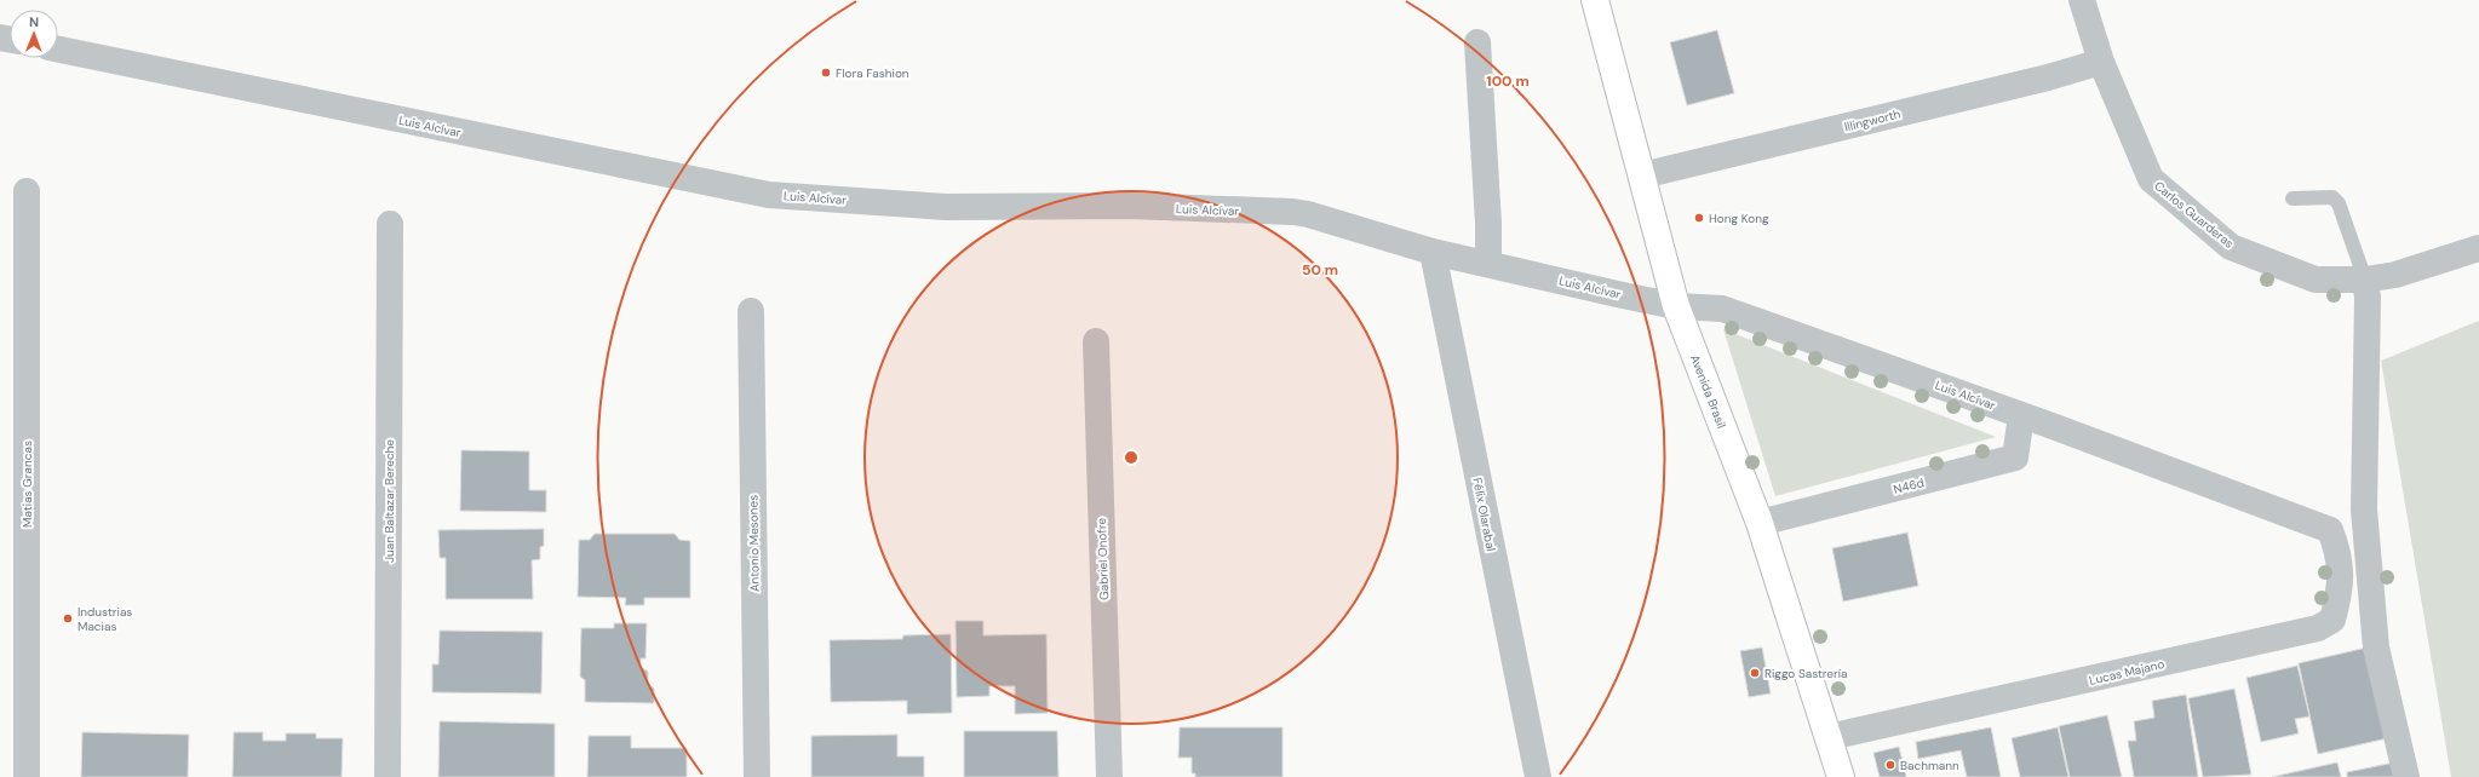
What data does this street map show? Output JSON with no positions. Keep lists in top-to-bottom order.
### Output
{
  "streets": {
    "street": [
      "Illingworth",
      "Luis Alcívar",
      "Carlos Guarderas",
      "Avenida Brasil",
      "Matias Grancas",
      "N46d",
      "Juan Baltazar Bereche",
      "Félix Olarabal",
      "Antonio Mesones",
      "Gabriel Onofre",
      "Lucas Majano"
    ]
  },
  "crossings": [
    ["Illingworth", "Carlos Guarderas"],
    ["Illingworth", "Avenida Brasil"],
    ["Luis Alcívar", "Avenida Brasil"],
    ["Luis Alcívar", "N46d"],
    ["Luis Alcívar", "Félix Olarabal"],
    ["Luis Alcívar", "Lucas Majano"],
    ["Avenida Brasil", "N46d"],
    ["Avenida Brasil", "Lucas Majano"]
  ],
  "places": [
    "Flora Fashion",
    "Hong Kong",
    "Industrias Macias",
    "Riggo Sastrería",
    "Bachmann"
  ],
  "north": "top",
  "rings": ["100 m", "50 m"]
}
